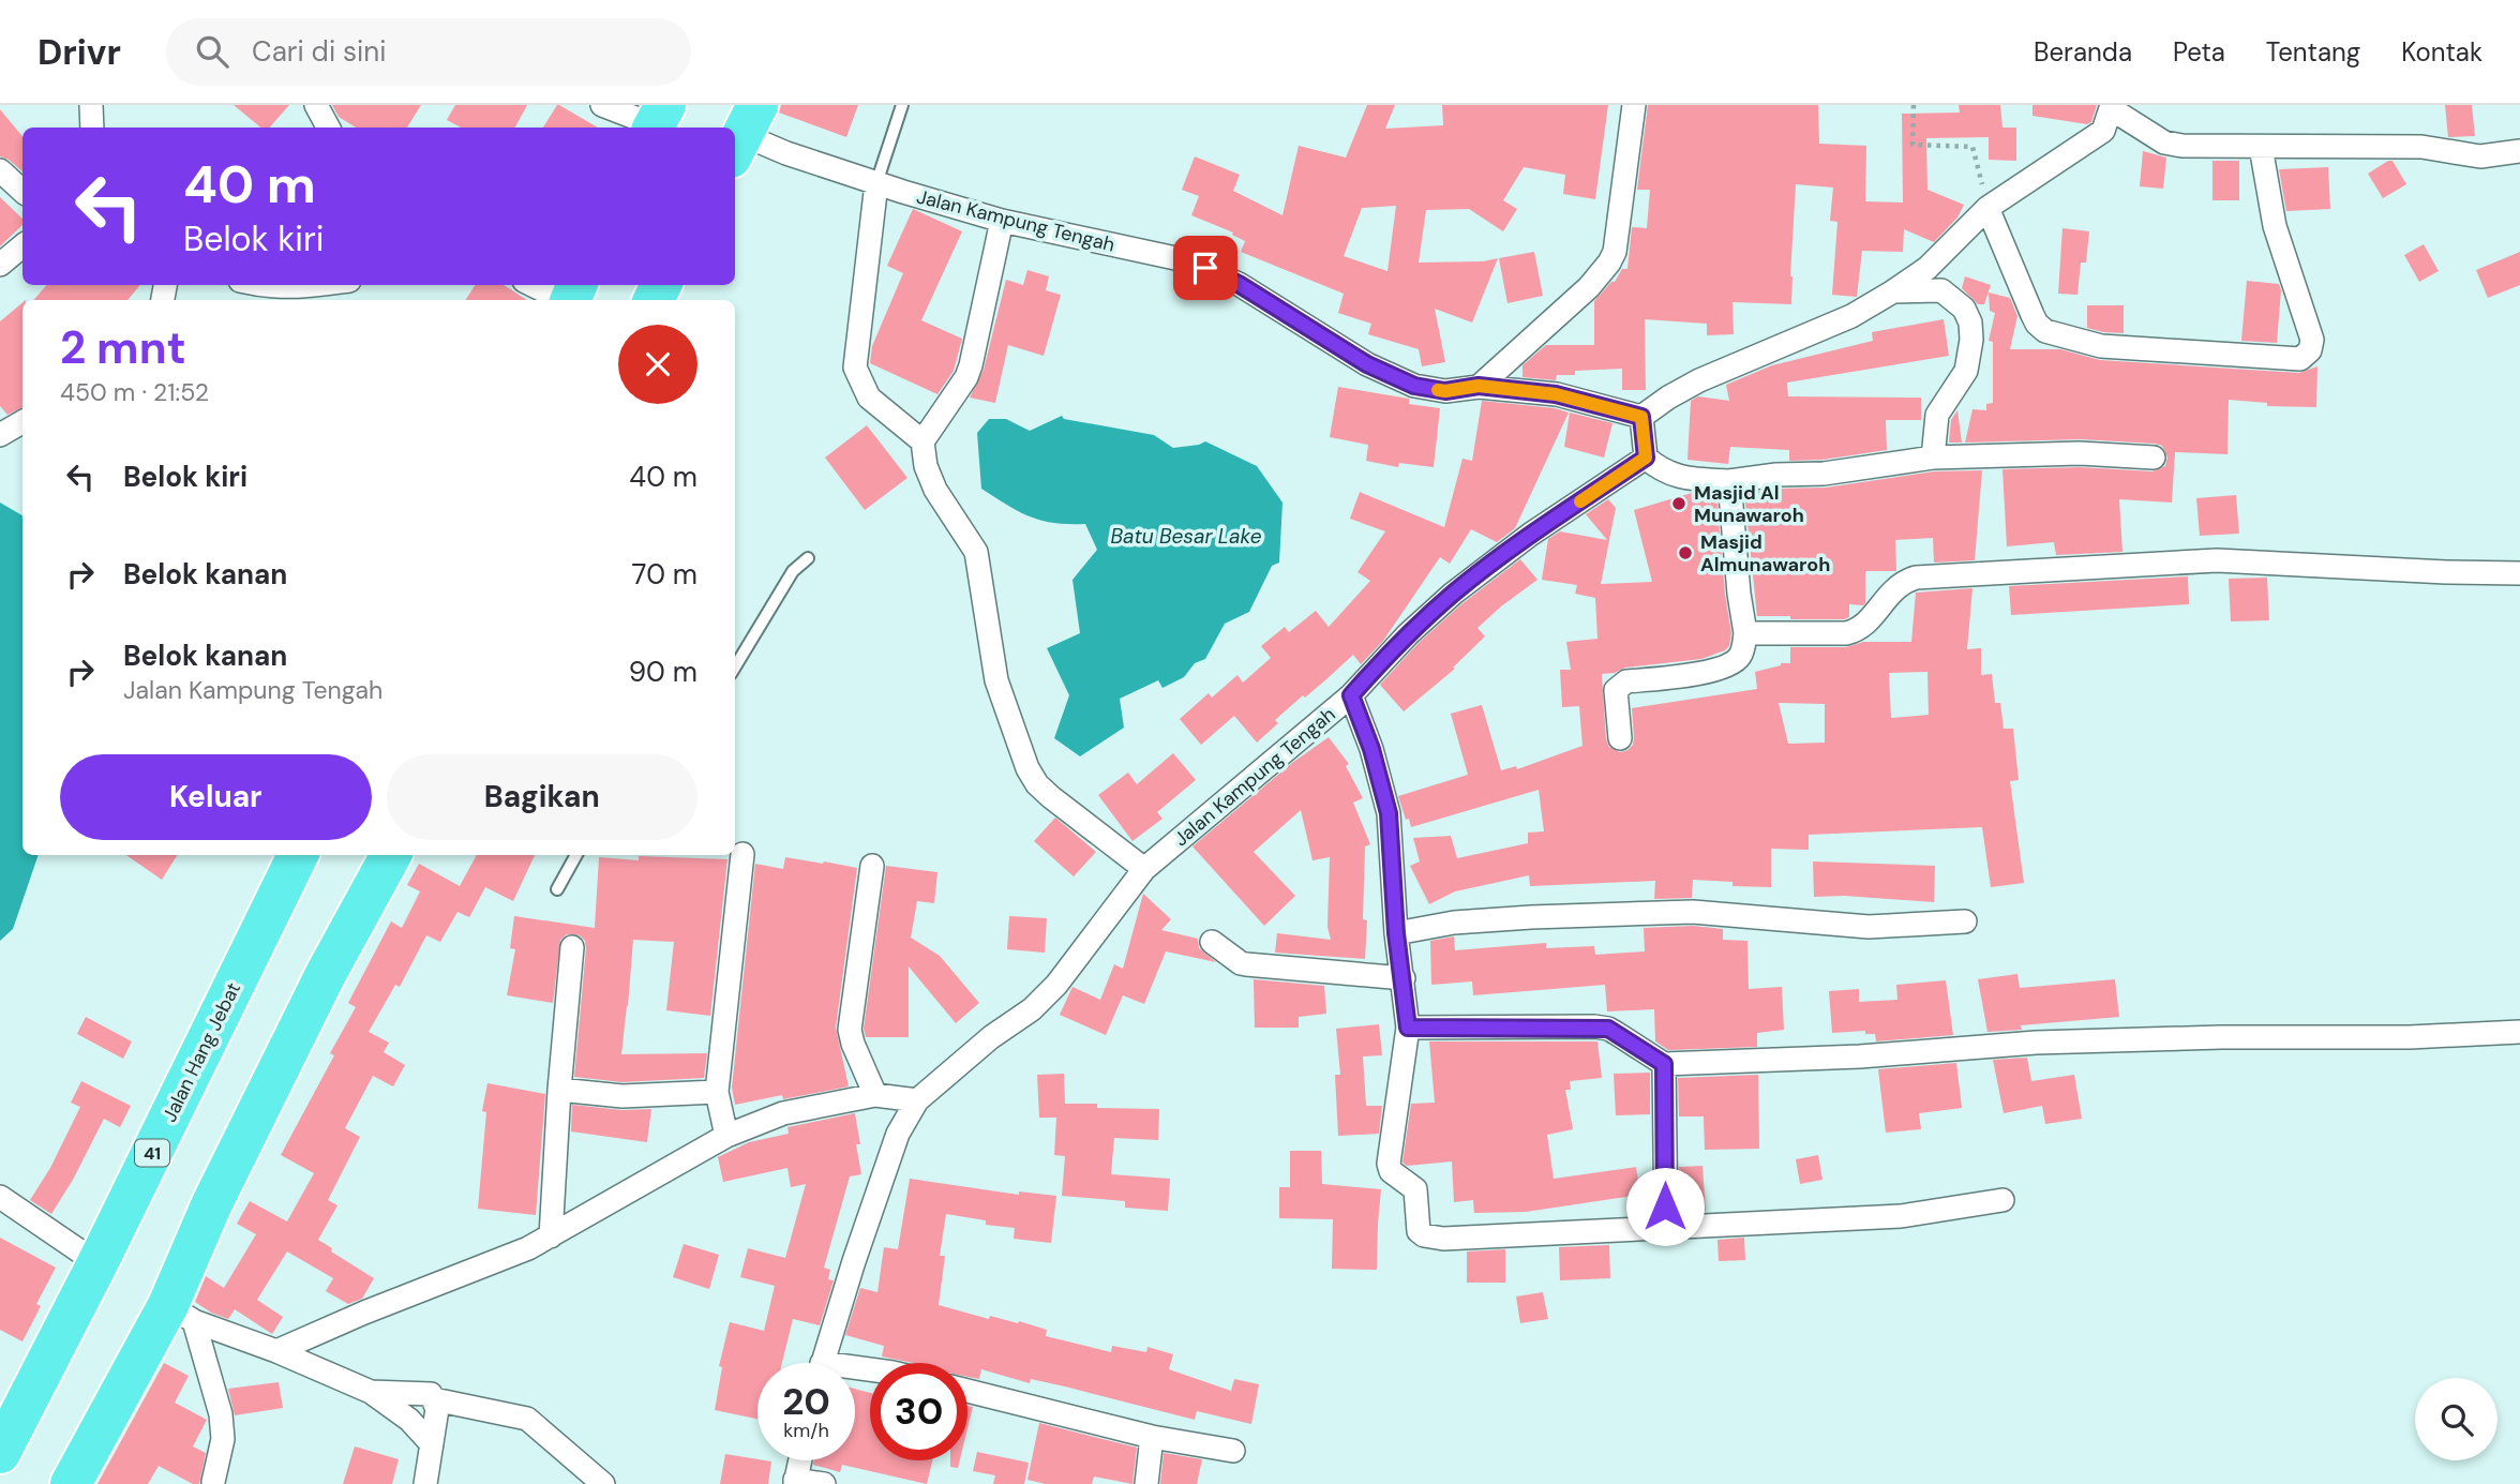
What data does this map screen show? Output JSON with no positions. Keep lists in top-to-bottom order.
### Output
{
  "streets": {
    "highway": ["Jalan Hang Jebat", "41"],
    "street": ["Jalan Kampung Tengah"]
  },
  "water": ["Batu Besar Lake"],
  "places": ["Masjid Al Munawaroh", "Masjid Almunawaroh"],
  "page": {
    "header": "Drivr",
    "search": "Cari di sini",
    "nav": [
      "Beranda",
      "Peta",
      "Tentang",
      "Kontak"
    ],
    "turn": ["40 m", "Belok kiri"],
    "heading": ["2 mnt", "450 m · 21:52"],
    "list": [
      {
        "name": "Belok kiri",
        "value": "40 m"
      },
      {
        "name": "Belok kanan",
        "value": "70 m"
      },
      {
        "name": "Belok kanan",
        "note": "Jalan Kampung Tengah",
        "value": "90 m"
      }
    ],
    "buttons": ["Keluar", "Bagikan"],
    "speed": "20 km/h",
    "limit": "30"
  }
}
